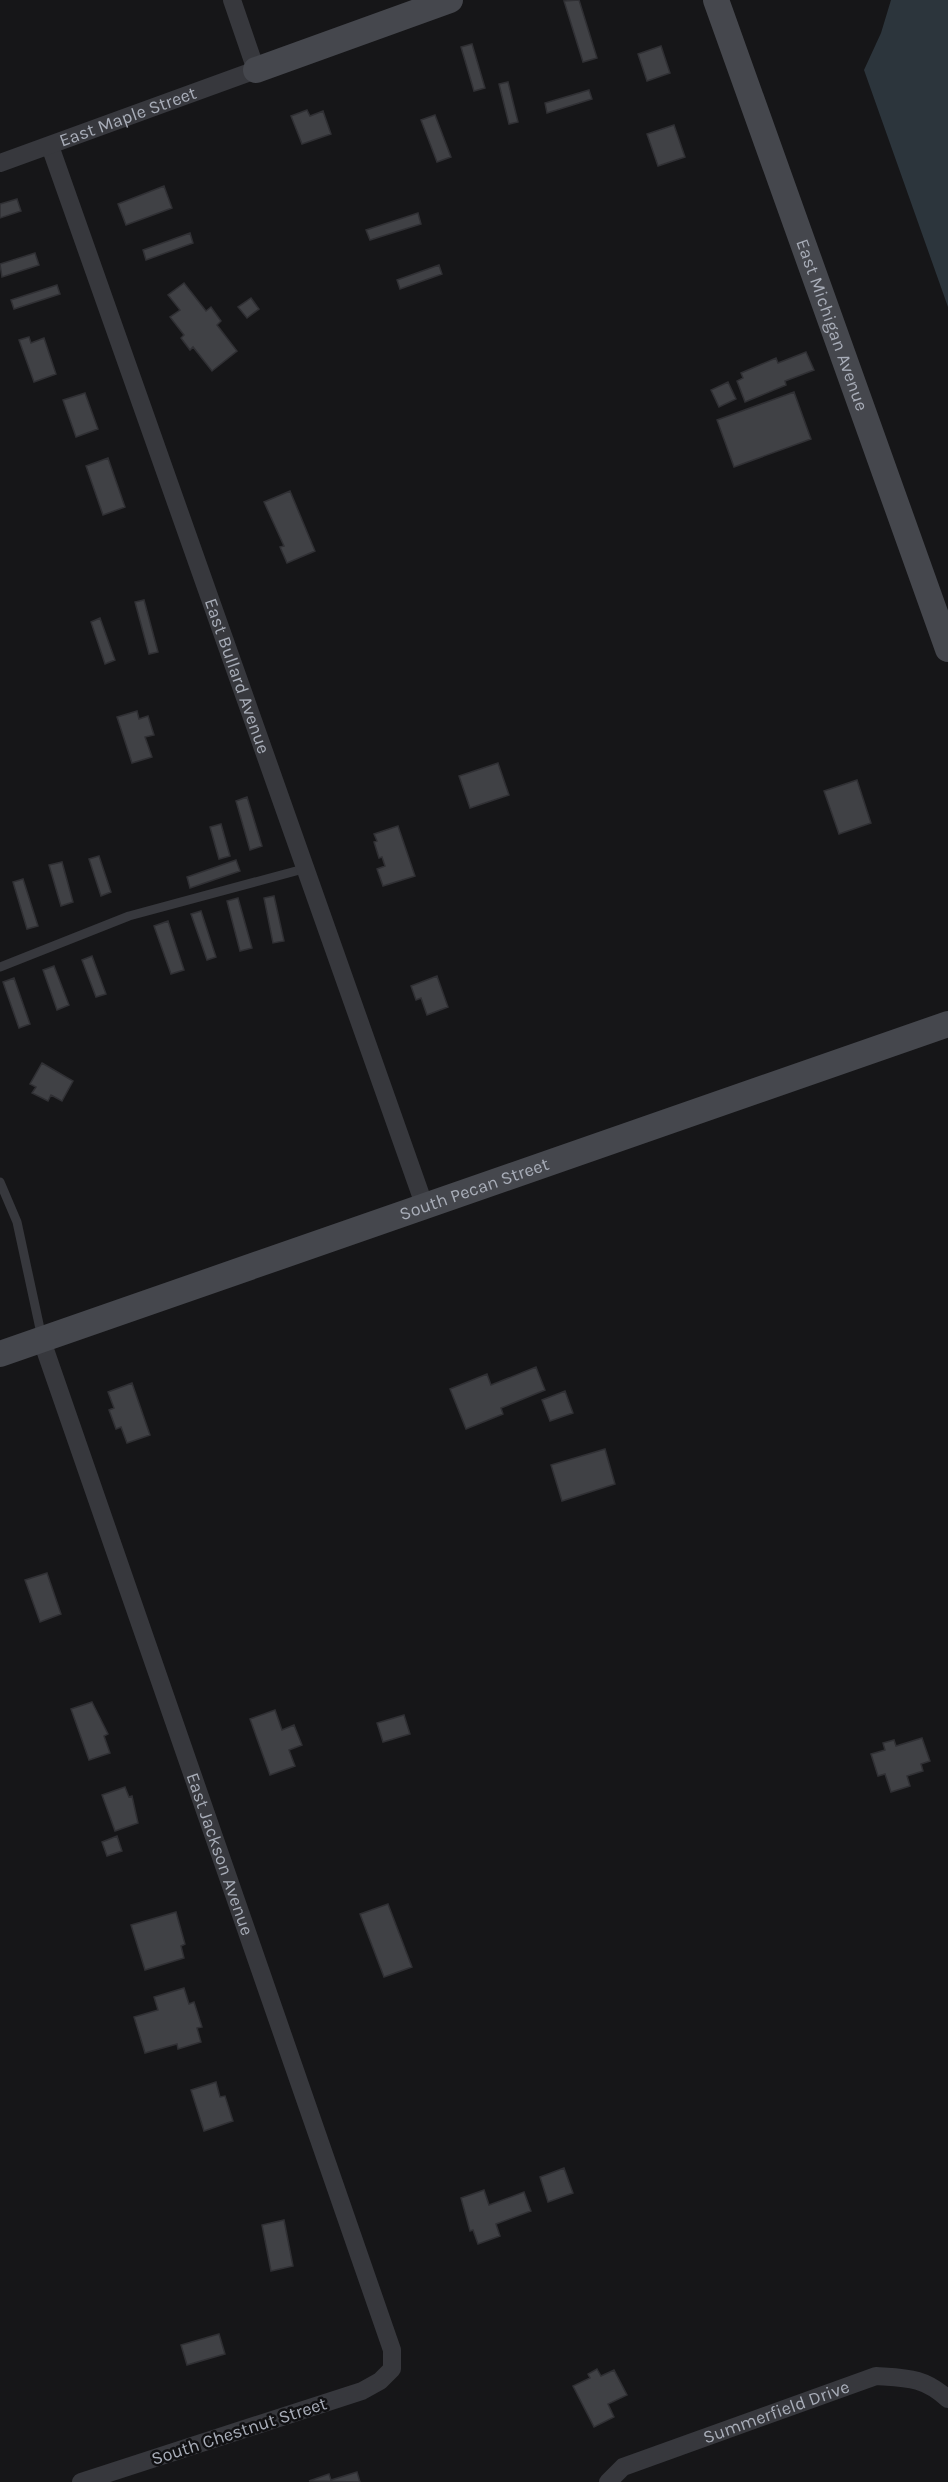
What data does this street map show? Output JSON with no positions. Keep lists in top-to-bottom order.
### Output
{
  "streets": {
    "street": [
      "East Maple Street",
      "East Michigan Avenue",
      "East Bullard Avenue",
      "South Pecan Street",
      "East Jackson Avenue",
      "Summerfield Drive",
      "South Chestnut Street"
    ]
  },
  "crossings": [
    ["East Maple Street", "East Bullard Avenue"],
    ["East Bullard Avenue", "South Pecan Street"],
    ["South Pecan Street", "East Jackson Avenue"],
    ["East Jackson Avenue", "South Chestnut Street"]
  ]
}
